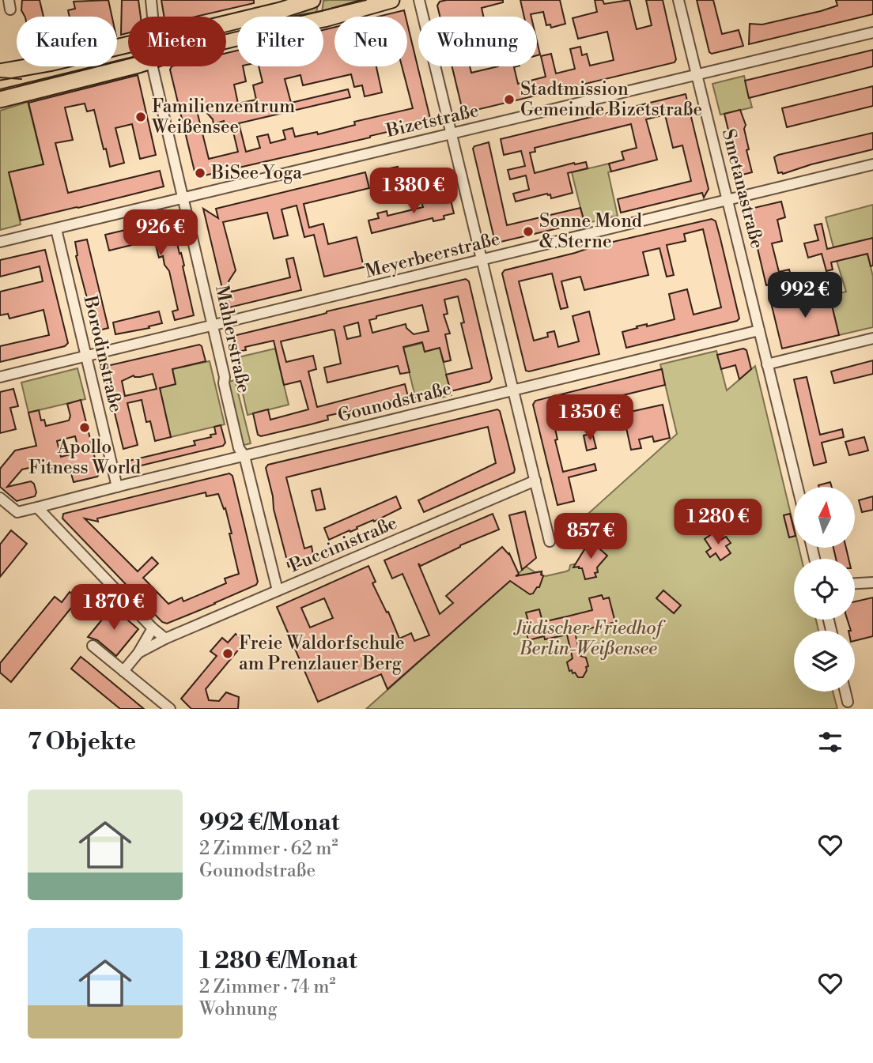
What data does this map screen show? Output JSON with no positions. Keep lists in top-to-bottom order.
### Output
{
  "streets": {
    "street": [
      "Bizetstraße",
      "Smetanastraße",
      "Meyerbeerstraße",
      "Mahlerstraße",
      "Borodinstraße",
      "Gounodstraße",
      "Puccinistraße"
    ]
  },
  "crossings": [
    ["Bizetstraße", "Smetanastraße"],
    ["Bizetstraße", "Mahlerstraße"],
    ["Bizetstraße", "Borodinstraße"],
    ["Smetanastraße", "Meyerbeerstraße"],
    ["Smetanastraße", "Gounodstraße"],
    ["Meyerbeerstraße", "Mahlerstraße"],
    ["Meyerbeerstraße", "Borodinstraße"],
    ["Mahlerstraße", "Gounodstraße"],
    ["Mahlerstraße", "Puccinistraße"],
    ["Borodinstraße", "Gounodstraße"]
  ],
  "parks": ["Jüdischer Friedhof Berlin-Weißensee"],
  "places": [
    "Stadtmission Gemeinde Bizetstraße",
    "Familienzentrum Weißensee",
    "BiSee Yoga",
    "Sonne Mond & Sterne",
    "Apollo Fitness World",
    "Freie Waldorfschule am Prenzlauer Berg"
  ],
  "north": "top",
  "page": {
    "chip": [
      "Kaufen",
      "Mieten",
      "Filter",
      "Neu",
      "Wohnung"
    ],
    "price": [
      "1 380 €",
      "926 €",
      "992 €",
      "1 350 €",
      "1 280 €",
      "857 €",
      "1 870 €"
    ],
    "heading": "7 Objekte",
    "list": [
      {
        "name": "992 €/Monat",
        "note": "2 Zimmer · 62 m² · Gounodstraße"
      },
      {
        "name": "1 280 €/Monat",
        "note": "2 Zimmer · 74 m² · Wohnung"
      }
    ]
  }
}
